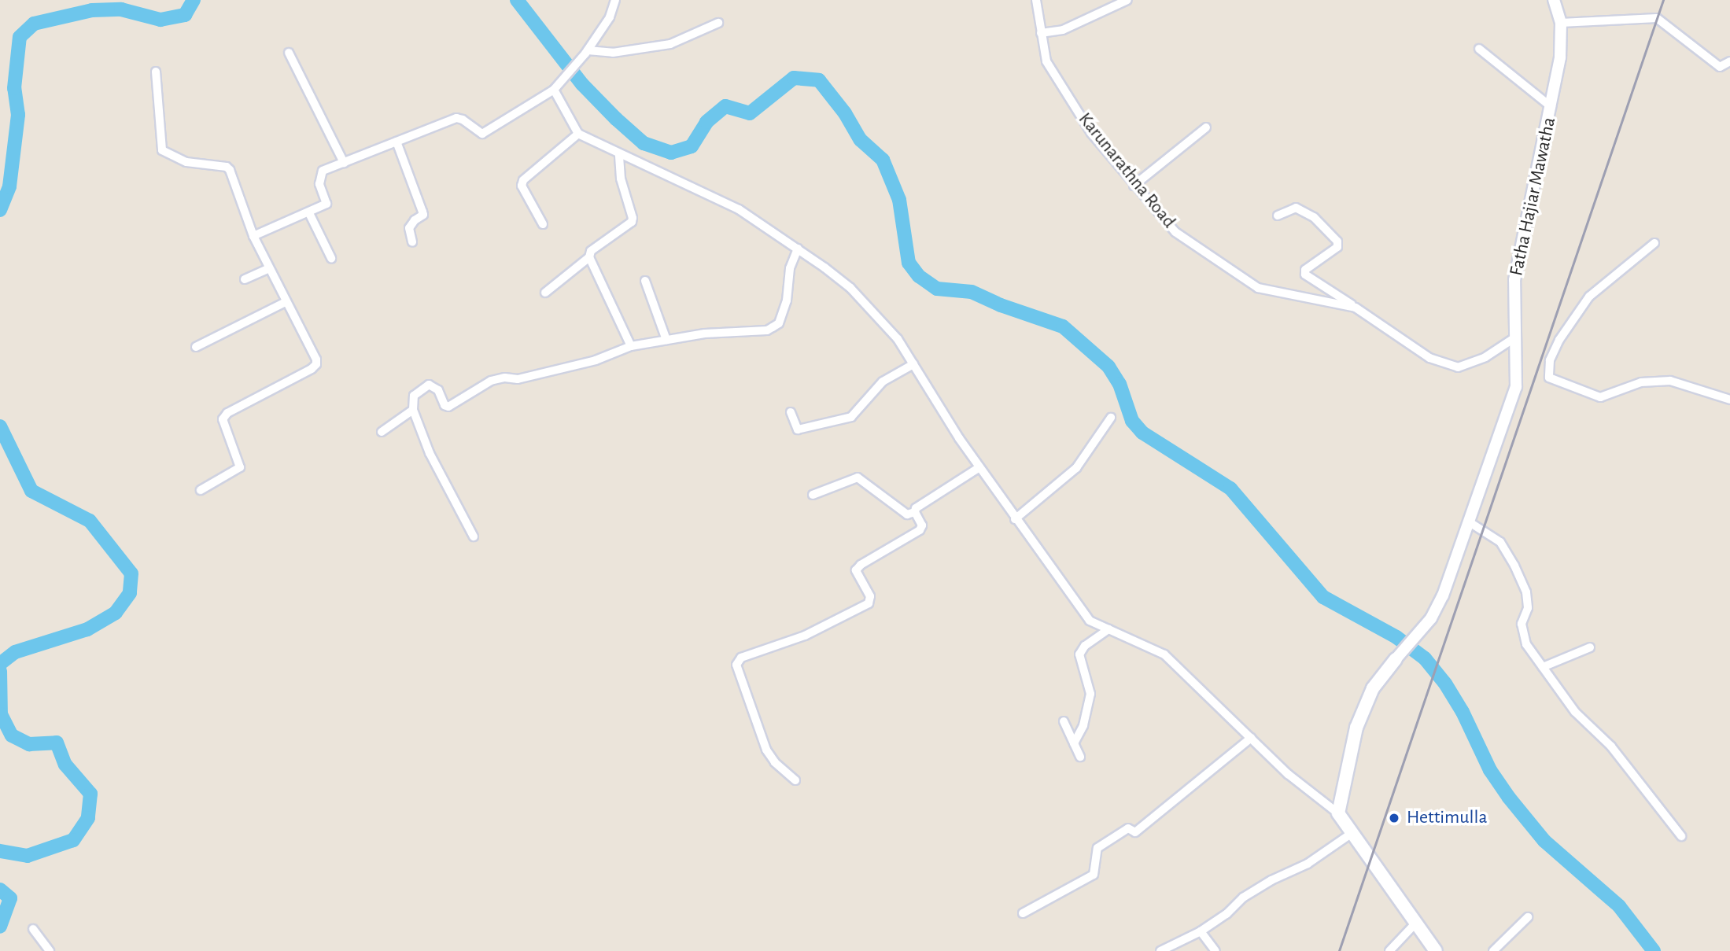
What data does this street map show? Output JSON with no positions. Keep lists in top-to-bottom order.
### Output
{
  "streets": {
    "street": ["Karunarathna Road", "Fatha Hajiar Mawatha"]
  },
  "crossings": [
    ["Karunarathna Road", "Fatha Hajiar Mawatha"]
  ],
  "places": ["Hettimulla"]
}
